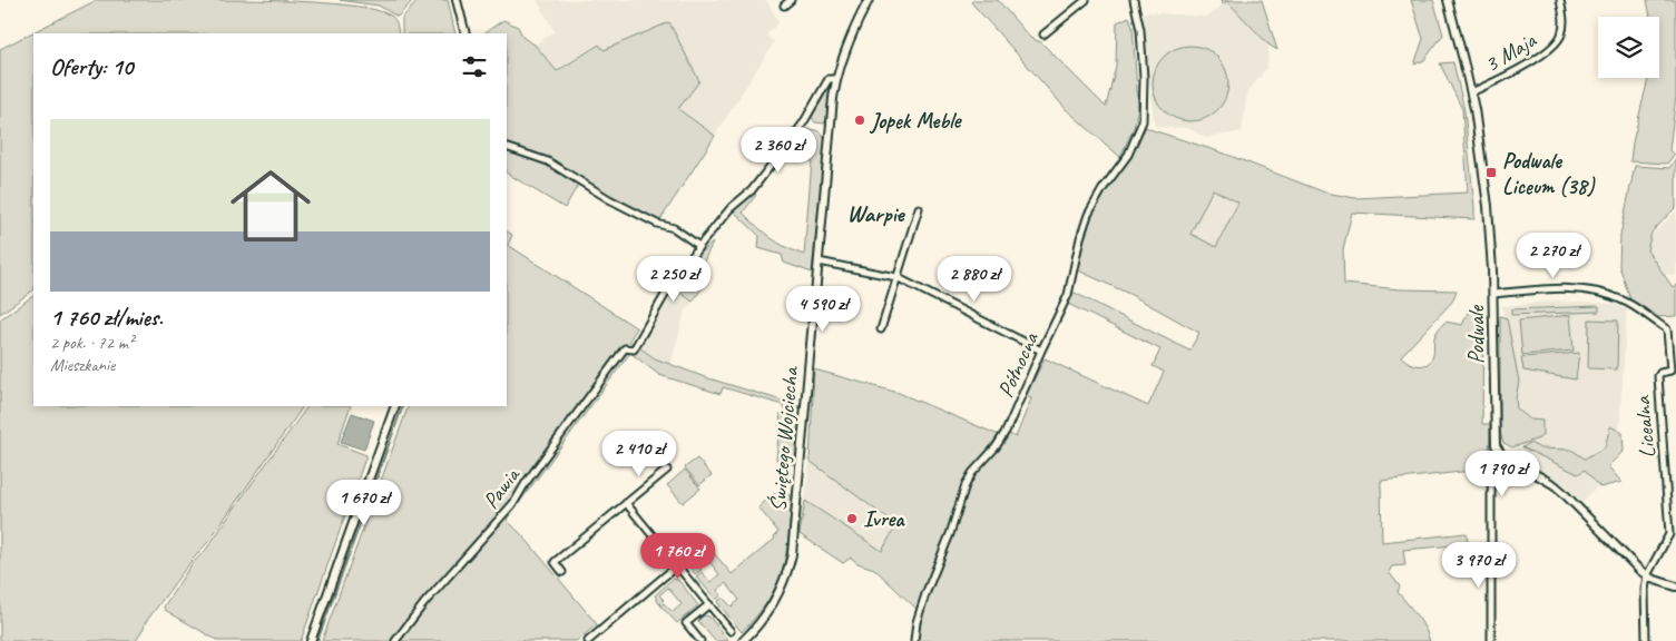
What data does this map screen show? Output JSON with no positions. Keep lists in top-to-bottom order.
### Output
{
  "streets": {
    "street": [
      "3 Maja",
      "Podwale",
      "Północna",
      "Licealna",
      "Świętego Wojciecha",
      "Pawia"
    ]
  },
  "crossings": [
    ["3 Maja", "Podwale"],
    ["Podwale", "Licealna"]
  ],
  "districts": ["Warpie"],
  "places": {
    "other": ["Jopek Meble", "Ivrea"],
    "transit": ["Podwale Liceum (38)"]
  },
  "page": {
    "heading": "Oferty: 10",
    "list": [
      {
        "name": "1 760 zł/mies.",
        "note": "2 pok. · 72 m² · Mieszkanie"
      }
    ],
    "price": [
      "2 360 zł",
      "2 270 zł",
      "2 250 zł",
      "2 880 zł",
      "4 590 zł",
      "2 410 zł",
      "1 790 zł",
      "1 670 zł",
      "1 760 zł",
      "3 970 zł"
    ]
  }
}
